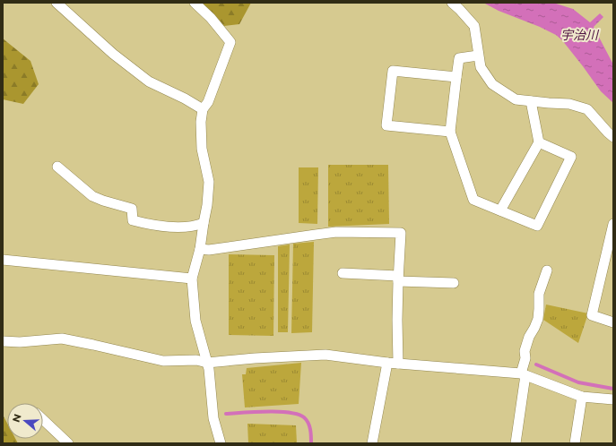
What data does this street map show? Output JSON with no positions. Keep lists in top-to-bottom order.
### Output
{
  "water": ["宇治川"],
  "north": "left"
}
